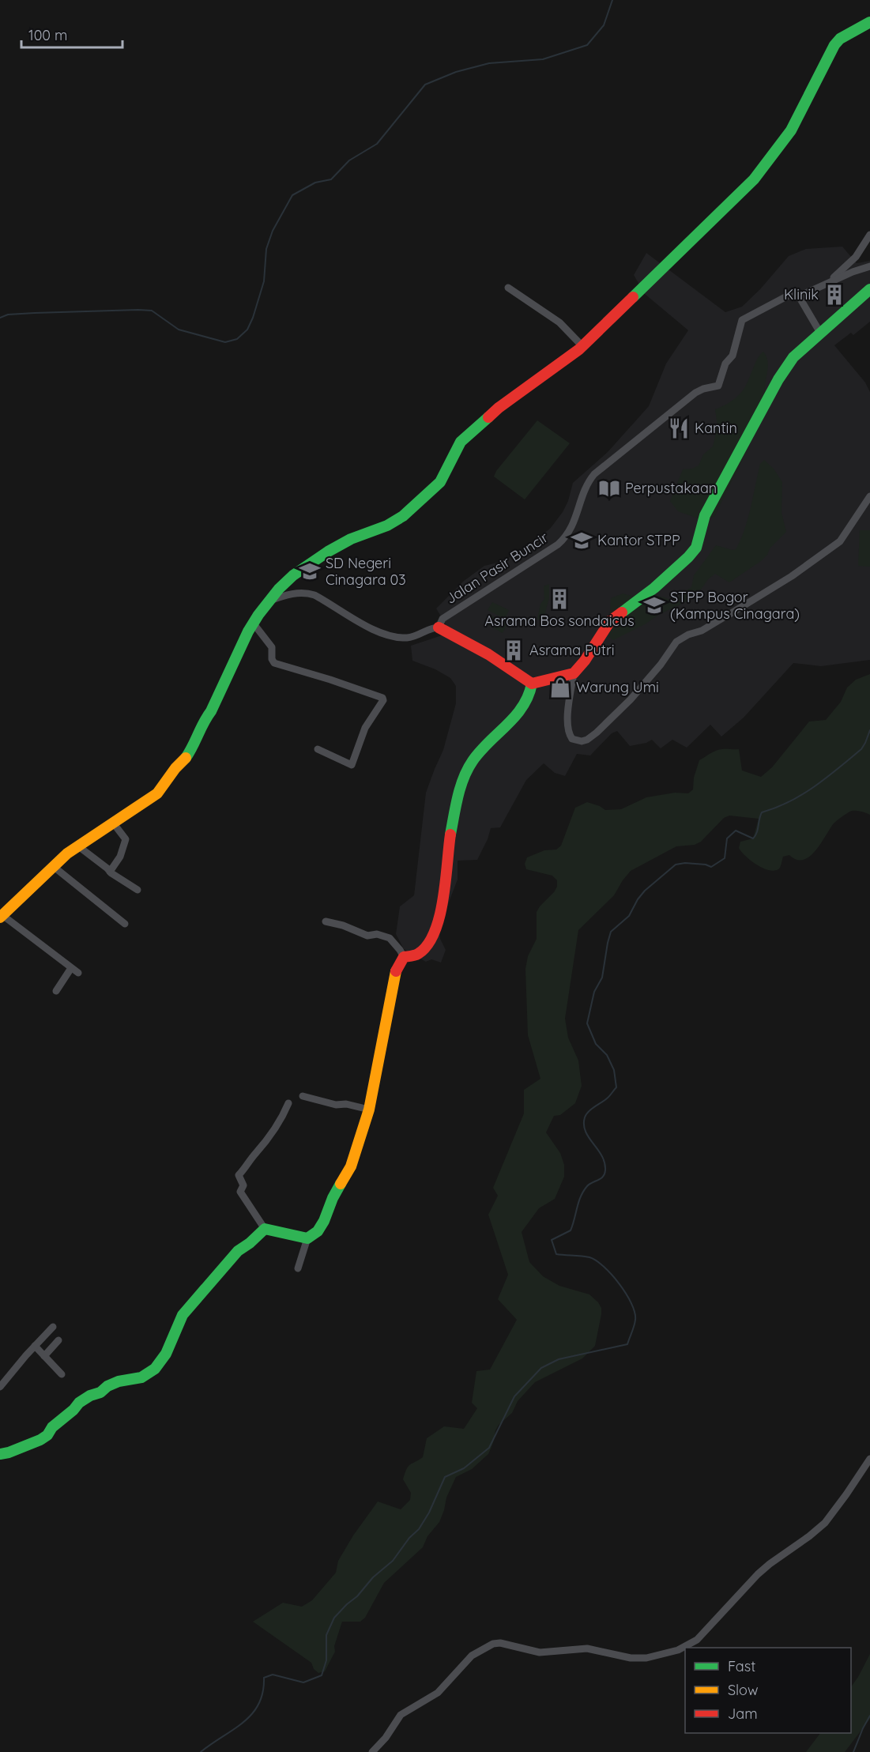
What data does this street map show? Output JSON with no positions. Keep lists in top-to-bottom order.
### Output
{
  "streets": {
    "street": ["Jalan Pasir Buncir"]
  },
  "places": {
    "building": ["Klinik", "Asrama Bos sondaicus", "Asrama Putri"],
    "restaurant": ["Kantin"],
    "library": ["Perpustakaan"],
    "school or university": ["Kantor STPP", "SD Negeri Cinagara 03", "STPP Bogor (Kampus Cinagara)"],
    "shop": ["Warung Umi"]
  },
  "legend": ["Fast", "Slow", "Jam"],
  "scale_bar": "100 m"
}
